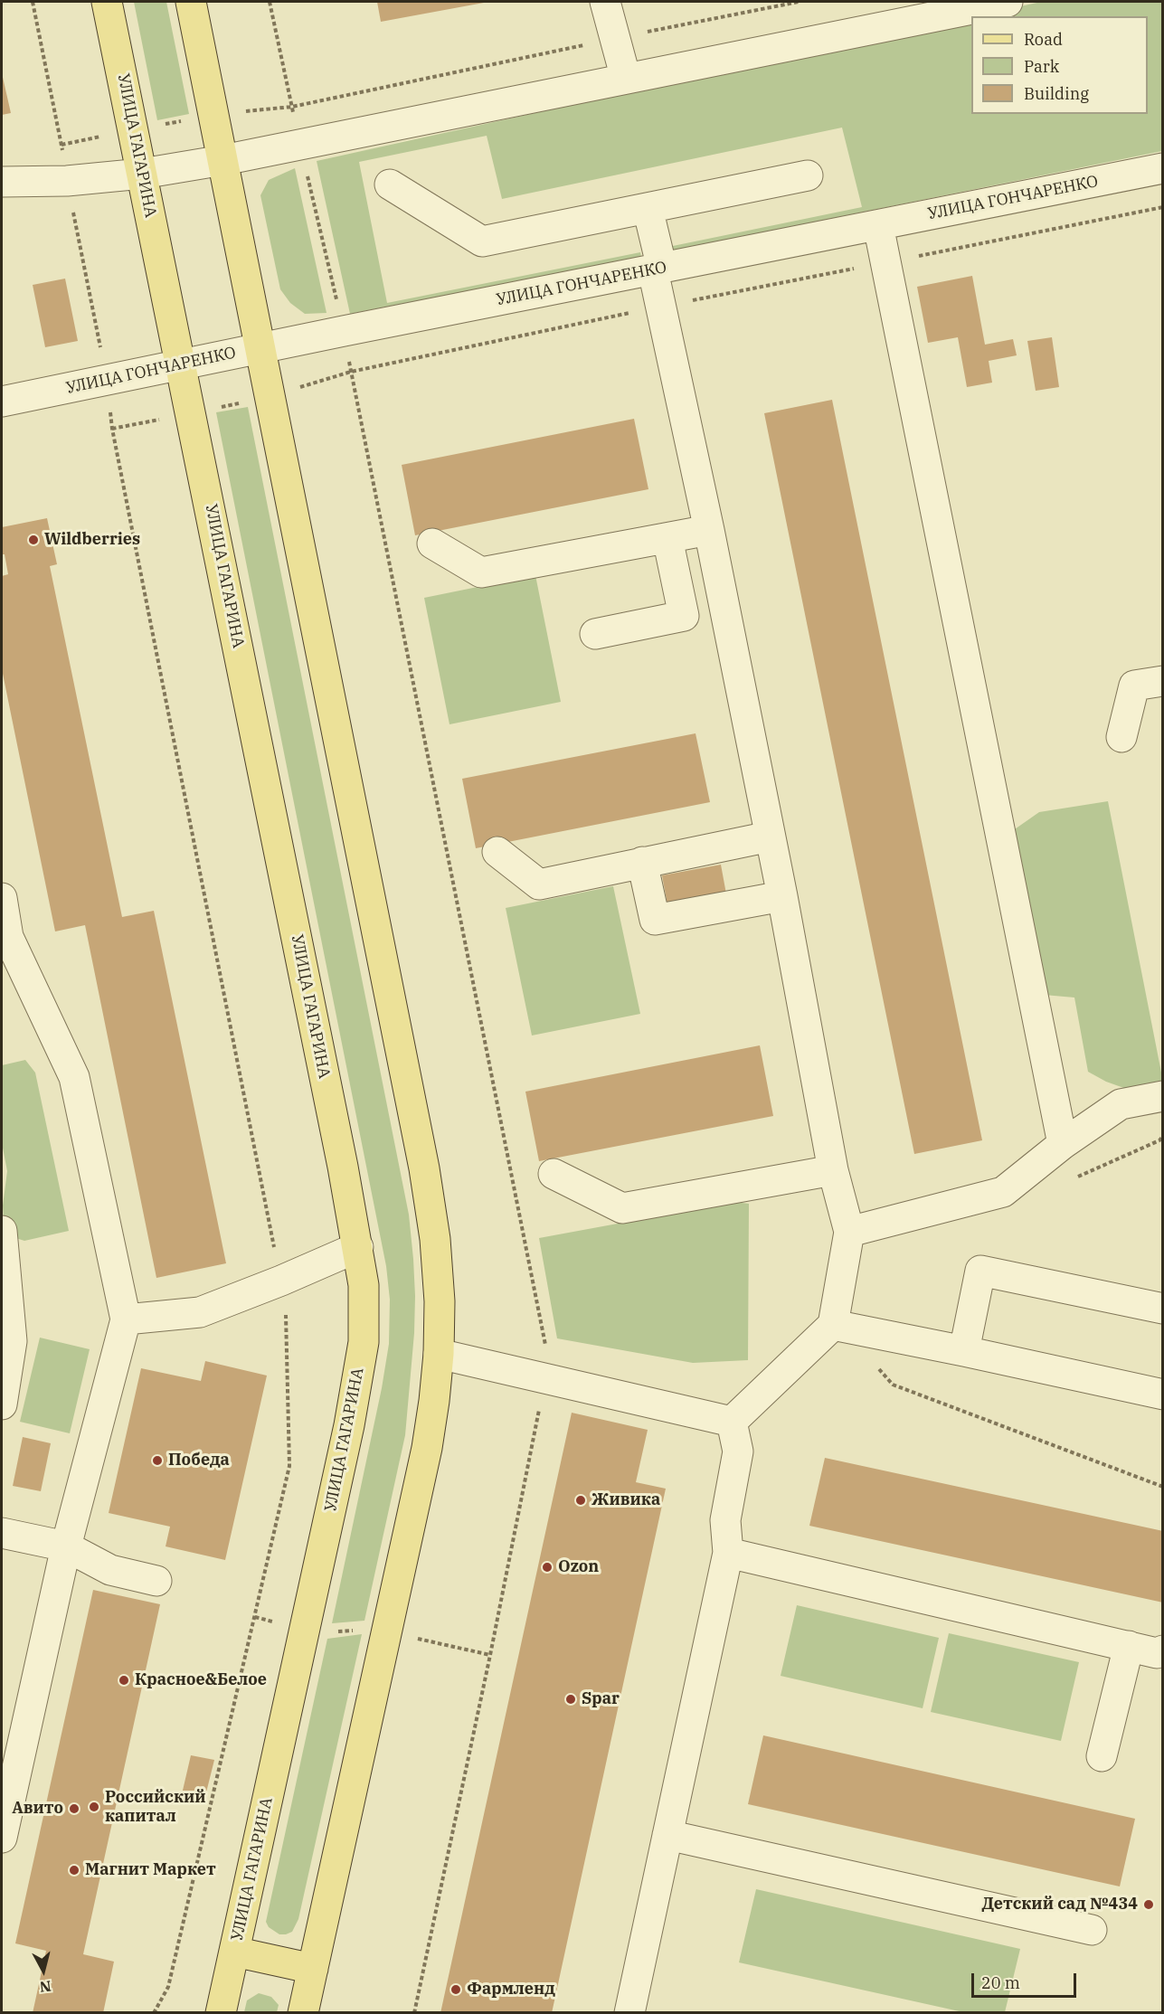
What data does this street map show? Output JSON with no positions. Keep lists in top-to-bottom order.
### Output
{
  "streets": {
    "main road": ["УЛИЦА ГАГАРИНА"],
    "street": ["УЛИЦА ГОНЧАРЕНКО"]
  },
  "crossings": [
    ["УЛИЦА ГАГАРИНА", "УЛИЦА ГОНЧАРЕНКО"]
  ],
  "places": [
    "Wildberries",
    "Победа",
    "Живика",
    "Ozon",
    "Красное&Белое",
    "Spar",
    "Российский капитал",
    "Авито",
    "Магнит Маркет",
    "Детский сад №434",
    "Фармленд"
  ],
  "legend": ["Road", "Park", "Building"],
  "scale_bar": "20 m",
  "north": "bottom"
}
